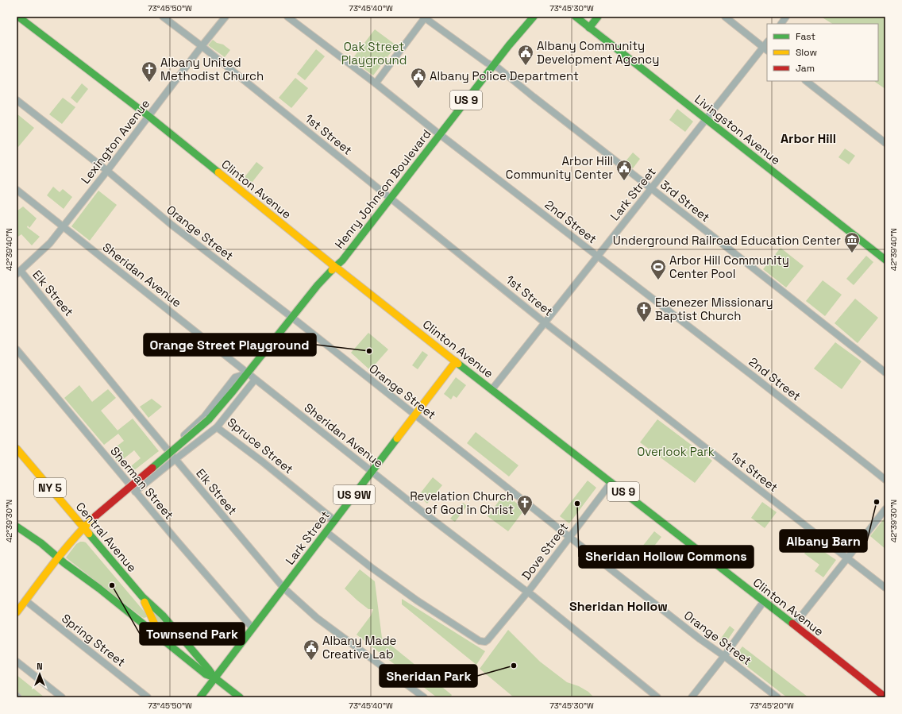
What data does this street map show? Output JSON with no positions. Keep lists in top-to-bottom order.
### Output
{
  "streets": {
    "main road": [
      "US 9",
      "Livingston Avenue",
      "Clinton Avenue",
      "Henry Johnson Boulevard",
      "Lark Street",
      "NY 5",
      "US 9W",
      "Central Avenue"
    ],
    "street": [
      "1st Street",
      "Lexington Avenue",
      "3rd Street",
      "2nd Street",
      "Orange Street",
      "Sheridan Avenue",
      "Elk Street",
      "Spruce Street",
      "Sherman Street",
      "Dove Street",
      "Spring Street"
    ]
  },
  "crossings": [
    ["Livingston Avenue", "Lark Street"],
    ["1st Street", "Lexington Avenue"],
    ["1st Street", "Henry Johnson Boulevard"],
    ["1st Street", "Lark Street"],
    ["Lexington Avenue", "Clinton Avenue"],
    ["Lexington Avenue", "Orange Street"],
    ["Lexington Avenue", "Sheridan Avenue"],
    ["Lexington Avenue", "Elk Street"],
    ["Clinton Avenue", "Henry Johnson Boulevard"],
    ["Clinton Avenue", "Lark Street"],
    ["Clinton Avenue", "Dove Street"],
    ["Henry Johnson Boulevard", "3rd Street"],
    ["Henry Johnson Boulevard", "2nd Street"],
    ["Henry Johnson Boulevard", "Orange Street"],
    ["Henry Johnson Boulevard", "Sheridan Avenue"],
    ["Henry Johnson Boulevard", "Central Avenue"],
    ["Henry Johnson Boulevard", "Spring Street"],
    ["Lark Street", "3rd Street"],
    ["Lark Street", "2nd Street"],
    ["Lark Street", "Orange Street"],
    ["Lark Street", "Sheridan Avenue"],
    ["Lark Street", "Elk Street"],
    ["Lark Street", "Spruce Street"],
    ["Lark Street", "Sherman Street"],
    ["Lark Street", "NY 5"],
    ["Lark Street", "Central Avenue"],
    ["Lark Street", "Dove Street"],
    ["Orange Street", "Dove Street"],
    ["Sheridan Avenue", "Spruce Street"],
    ["Sheridan Avenue", "Dove Street"],
    ["NY 5", "Central Avenue"]
  ],
  "districts": ["Arbor Hill", "Sheridan Hollow"],
  "parks": ["Oak Street Playground", "Overlook Park"],
  "places": {
    "public building": [
      "Albany Community Development Agency",
      "Albany Police Department",
      "Arbor Hill Community Center",
      "Albany Made Creative Lab"
    ],
    "church": ["Albany United Methodist Church", "Ebenezer Missionary Baptist Church", "Revelation Church of God in Christ"],
    "museum": ["Underground Railroad Education Center"],
    "sports": ["Arbor Hill Community Center Pool"],
    "other": [
      "Orange Street Playground",
      "Albany Barn",
      "Sheridan Hollow Commons",
      "Townsend Park",
      "Sheridan Park"
    ]
  },
  "legend": ["Fast", "Slow", "Jam"],
  "north": "top",
  "coordinates": [
    "73°45'50\"W",
    "73°45'40\"W",
    "73°45'30\"W",
    "42°39'40\"N",
    "42°39'30\"N",
    "73°45'20\"W"
  ]
}
